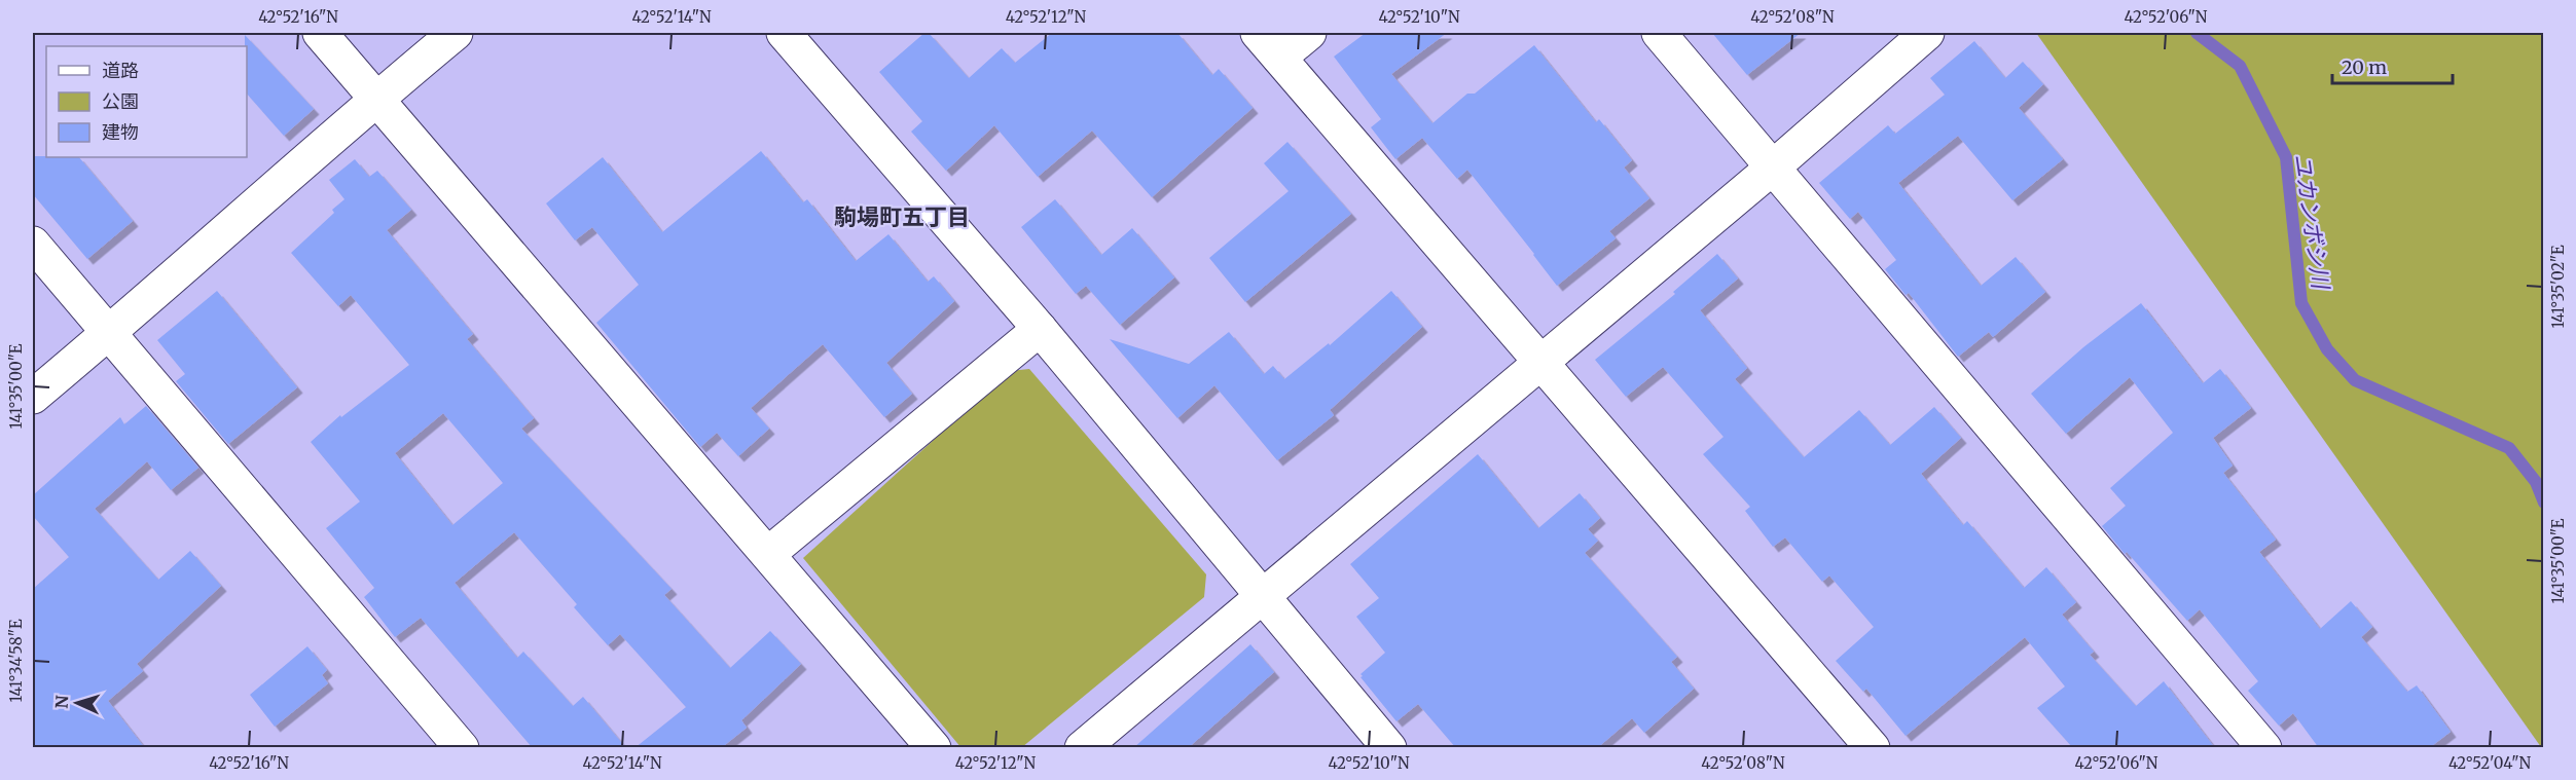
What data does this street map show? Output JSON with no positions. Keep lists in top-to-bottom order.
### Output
{
  "districts": ["駒場町五丁目"],
  "water": ["ユカンボシ川"],
  "legend": ["道路", "公園", "建物"],
  "scale_bar": "20 m",
  "north": "left",
  "coordinates": [
    "42°52'16\"N",
    "42°52'14\"N",
    "42°52'12\"N",
    "42°52'10\"N",
    "42°52'08\"N",
    "42°52'06\"N",
    "141°35'02\"E",
    "141°35'00\"E",
    "141°34'58\"E",
    "42°52'04\"N"
  ]
}
